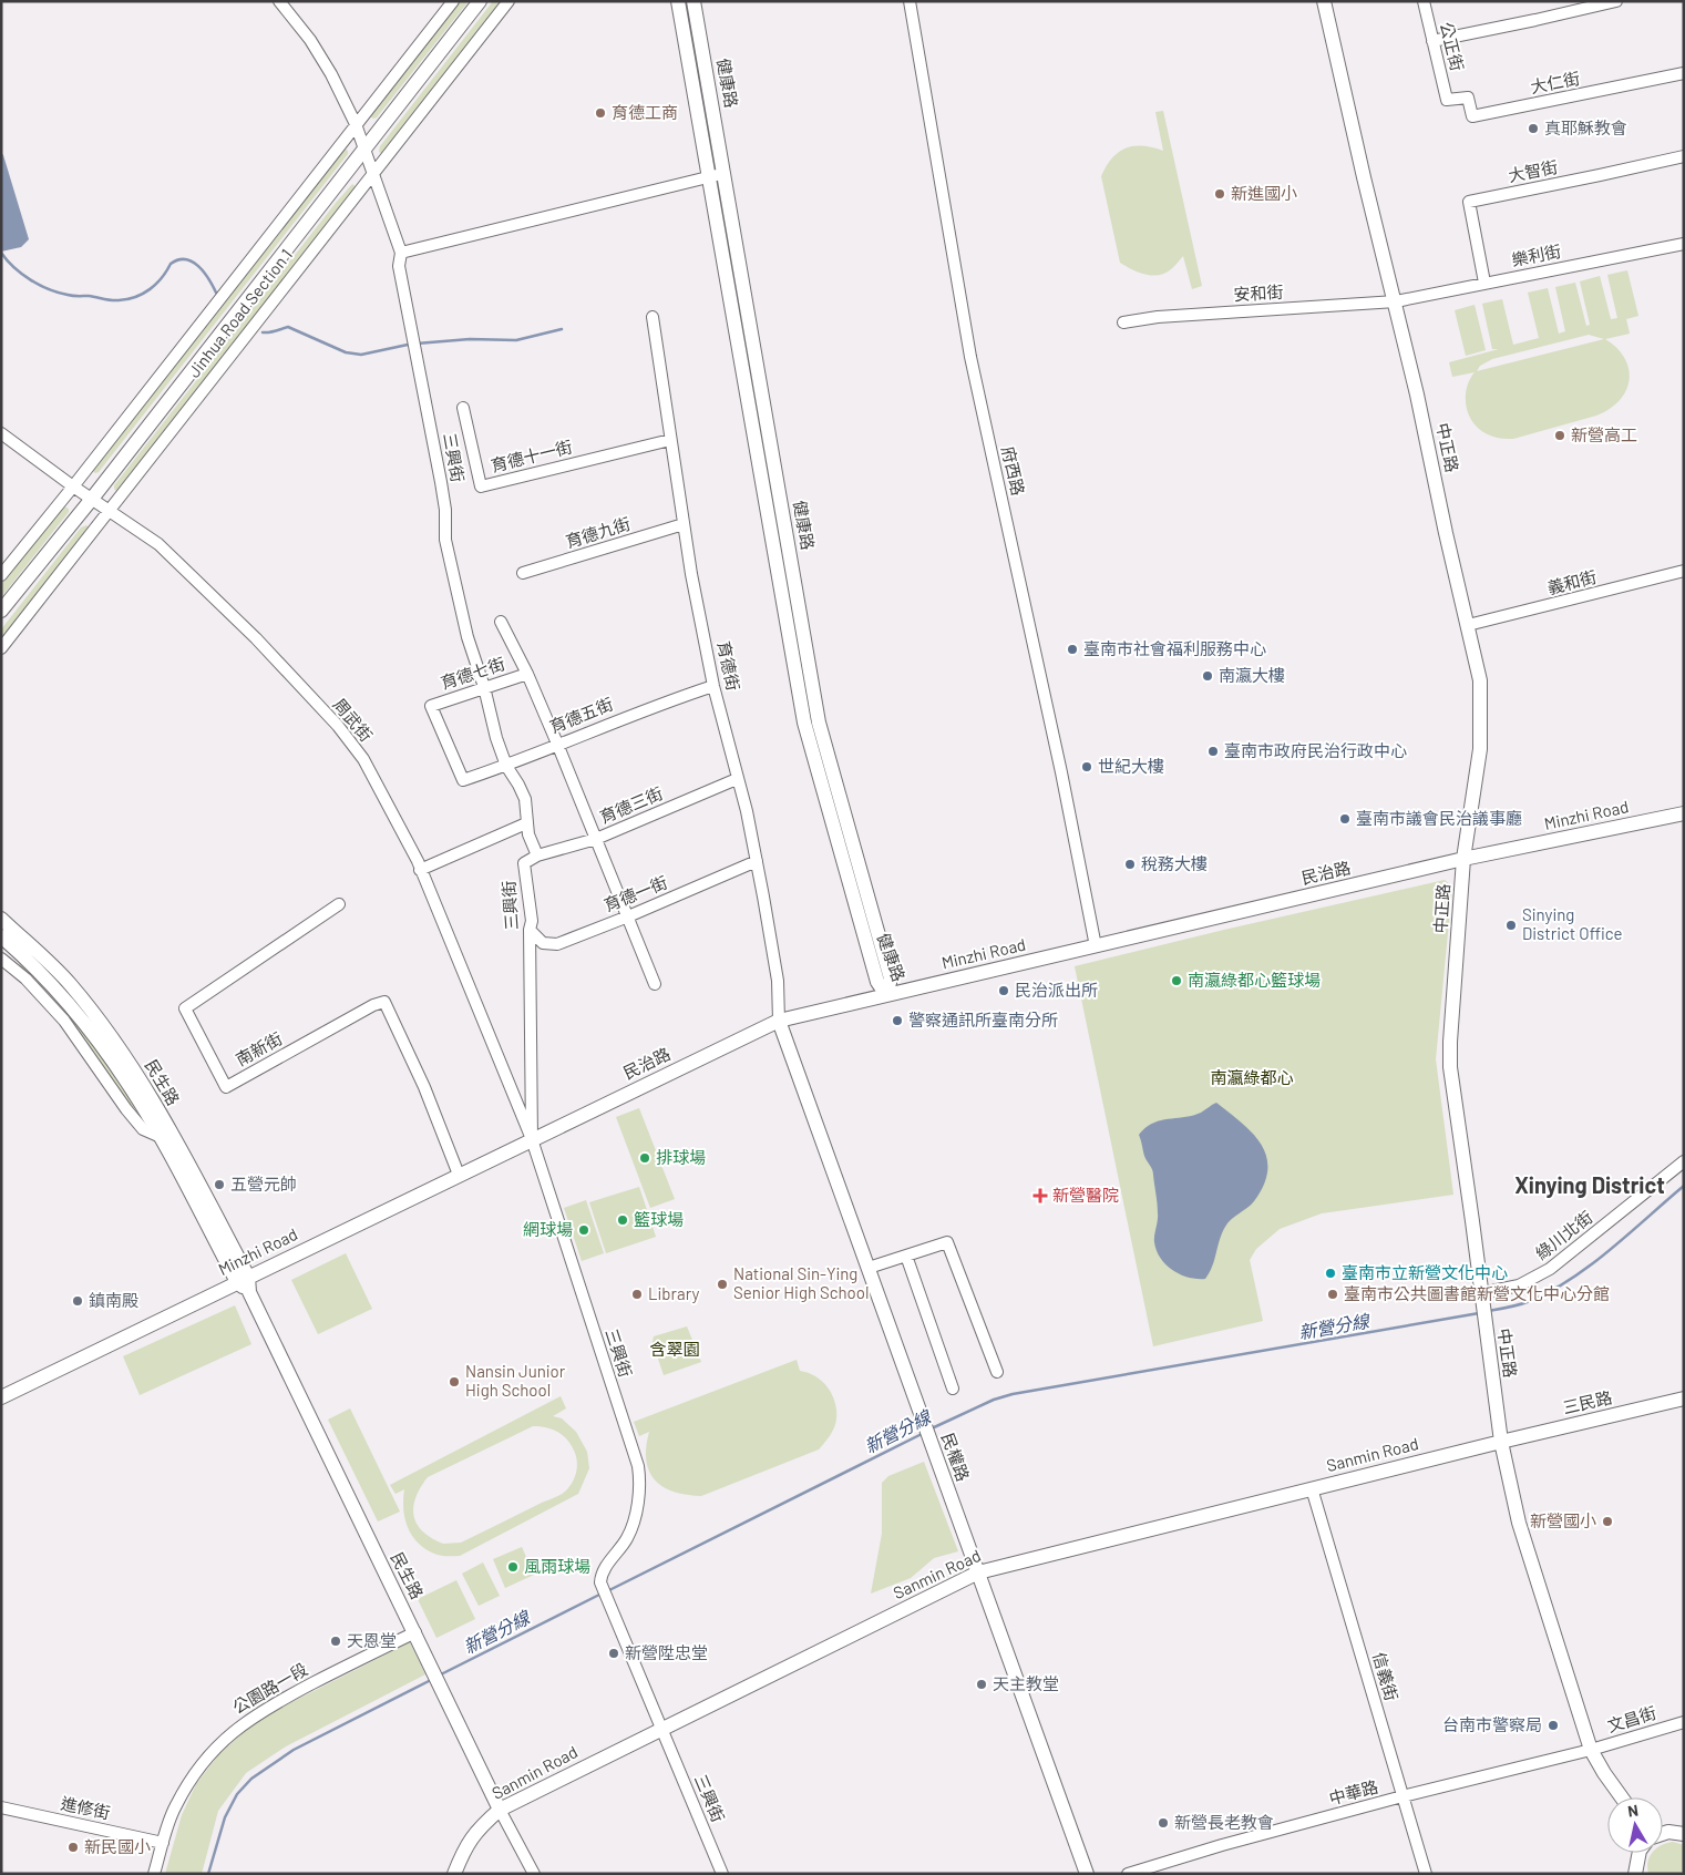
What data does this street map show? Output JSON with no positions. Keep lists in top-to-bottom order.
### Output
{
  "streets": {
    "street": [
      "公正街",
      "健康路",
      "大仁街",
      "大智街",
      "樂利街",
      "安和街",
      "Jinhua Road Section 1",
      "中正路",
      "育德十一街",
      "三興街",
      "府西路",
      "育德九街",
      "義和街",
      "育德街",
      "育德七街",
      "育德五街",
      "周武街",
      "育德三街",
      "Minzhi Road",
      "民治路",
      "育德一街",
      "南新街",
      "民生路",
      "綠川北街",
      "三民路",
      "Sanmin Road",
      "民權路",
      "信義街",
      "公園路一段",
      "文昌街",
      "中華路",
      "進修街"
    ]
  },
  "crossings": [
    ["公正街", "大仁街"],
    ["健康路", "Minzhi Road"],
    ["大智街", "樂利街"],
    ["樂利街", "安和街"],
    ["樂利街", "中正路"],
    ["安和街", "中正路"],
    ["Jinhua Road Section 1", "三興街"],
    ["Jinhua Road Section 1", "周武街"],
    ["中正路", "義和街"],
    ["中正路", "Minzhi Road"],
    ["中正路", "民治路"],
    ["中正路", "綠川北街"],
    ["中正路", "三民路"],
    ["中正路", "Sanmin Road"],
    ["中正路", "文昌街"],
    ["中正路", "中華路"],
    ["育德十一街", "育德街"],
    ["三興街", "育德七街"],
    ["三興街", "育德五街"],
    ["三興街", "周武街"],
    ["三興街", "育德三街"],
    ["三興街", "Minzhi Road"],
    ["三興街", "民治路"],
    ["三興街", "育德一街"],
    ["三興街", "Sanmin Road"],
    ["府西路", "Minzhi Road"],
    ["府西路", "民治路"],
    ["育德九街", "育德街"],
    ["育德街", "育德五街"],
    ["育德街", "育德三街"],
    ["育德街", "Minzhi Road"],
    ["育德街", "民治路"],
    ["育德街", "育德一街"],
    ["育德街", "民權路"],
    ["育德七街", "育德五街"],
    ["周武街", "Minzhi Road"],
    ["周武街", "民治路"],
    ["Minzhi Road", "民治路"],
    ["Minzhi Road", "南新街"],
    ["Minzhi Road", "民生路"],
    ["Minzhi Road", "民權路"],
    ["民治路", "民權路"],
    ["民生路", "Sanmin Road"],
    ["民生路", "公園路一段"],
    ["三民路", "Sanmin Road"],
    ["Sanmin Road", "民權路"],
    ["Sanmin Road", "信義街"],
    ["信義街", "中華路"],
    ["公園路一段", "進修街"],
    ["文昌街", "中華路"]
  ],
  "districts": ["Xinying District"],
  "water": ["新營分線"],
  "parks": ["南瀛綠都心", "含翠園"],
  "places": {
    "other": [
      "育德工商",
      "真耶穌教會",
      "新進國小",
      "新營高工",
      "臺南市社會福利服務中心",
      "南瀛大樓",
      "臺南市政府民治行政中心",
      "世紀大樓",
      "臺南市議會民治議事廳",
      "稅務大樓",
      "Sinying District Office",
      "南瀛綠都心籃球場",
      "民治派出所",
      "警察通訊所臺南分所",
      "排球場",
      "五營元帥",
      "籃球場",
      "網球場",
      "臺南市立新營文化中心",
      "National Sin-Ying Senior High School",
      "Library",
      "臺南市公共圖書館新營文化中心分館",
      "鎮南殿",
      "Nansin Junior High School",
      "新營國小",
      "風雨球場",
      "天恩堂",
      "新營陞忠堂",
      "天主教堂",
      "台南市警察局",
      "新營長老教會",
      "新民國小"
    ],
    "health": ["新營醫院"]
  },
  "north": "top"
}
